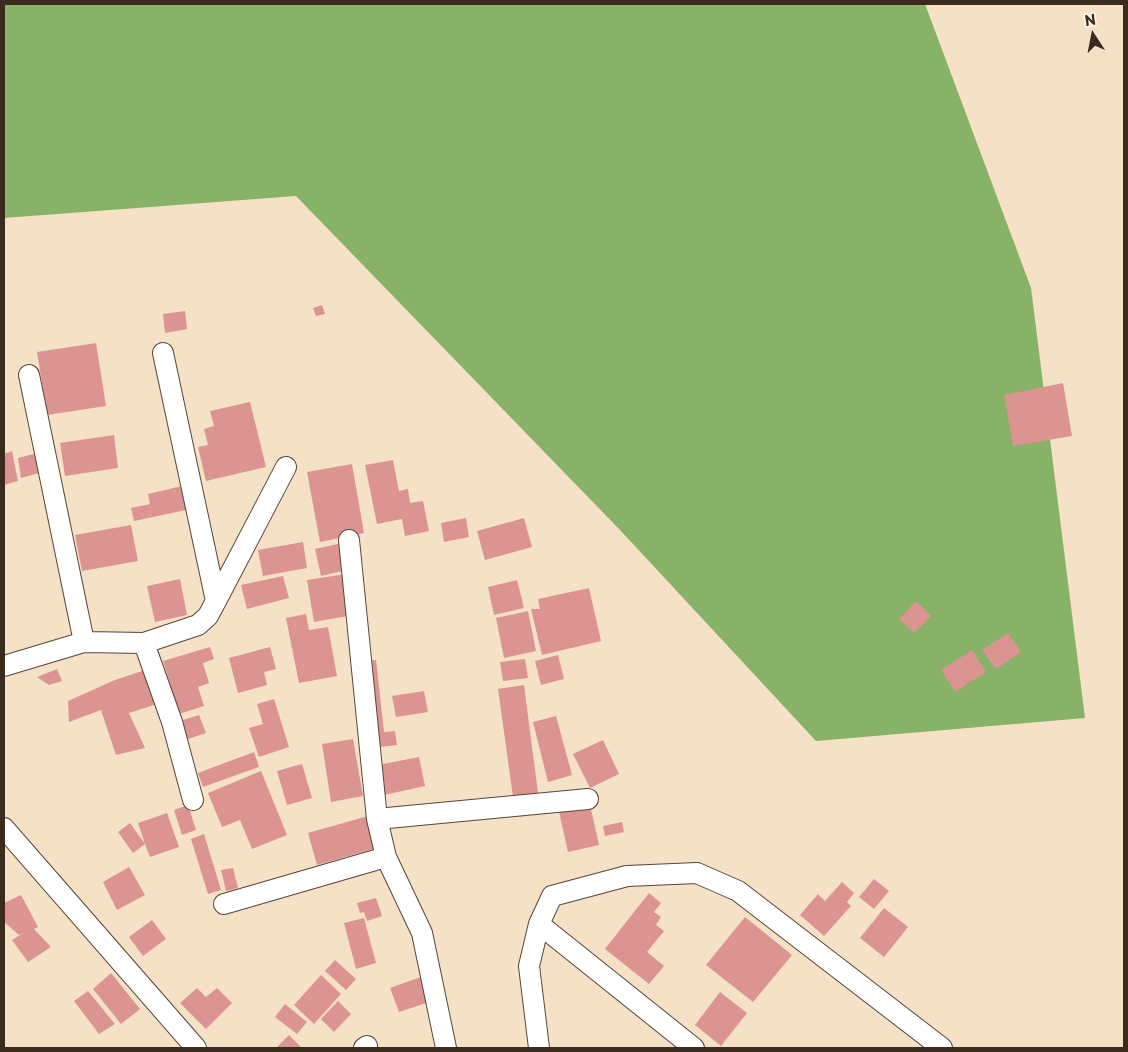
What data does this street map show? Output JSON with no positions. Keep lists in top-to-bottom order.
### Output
{
  "north": "top"
}
